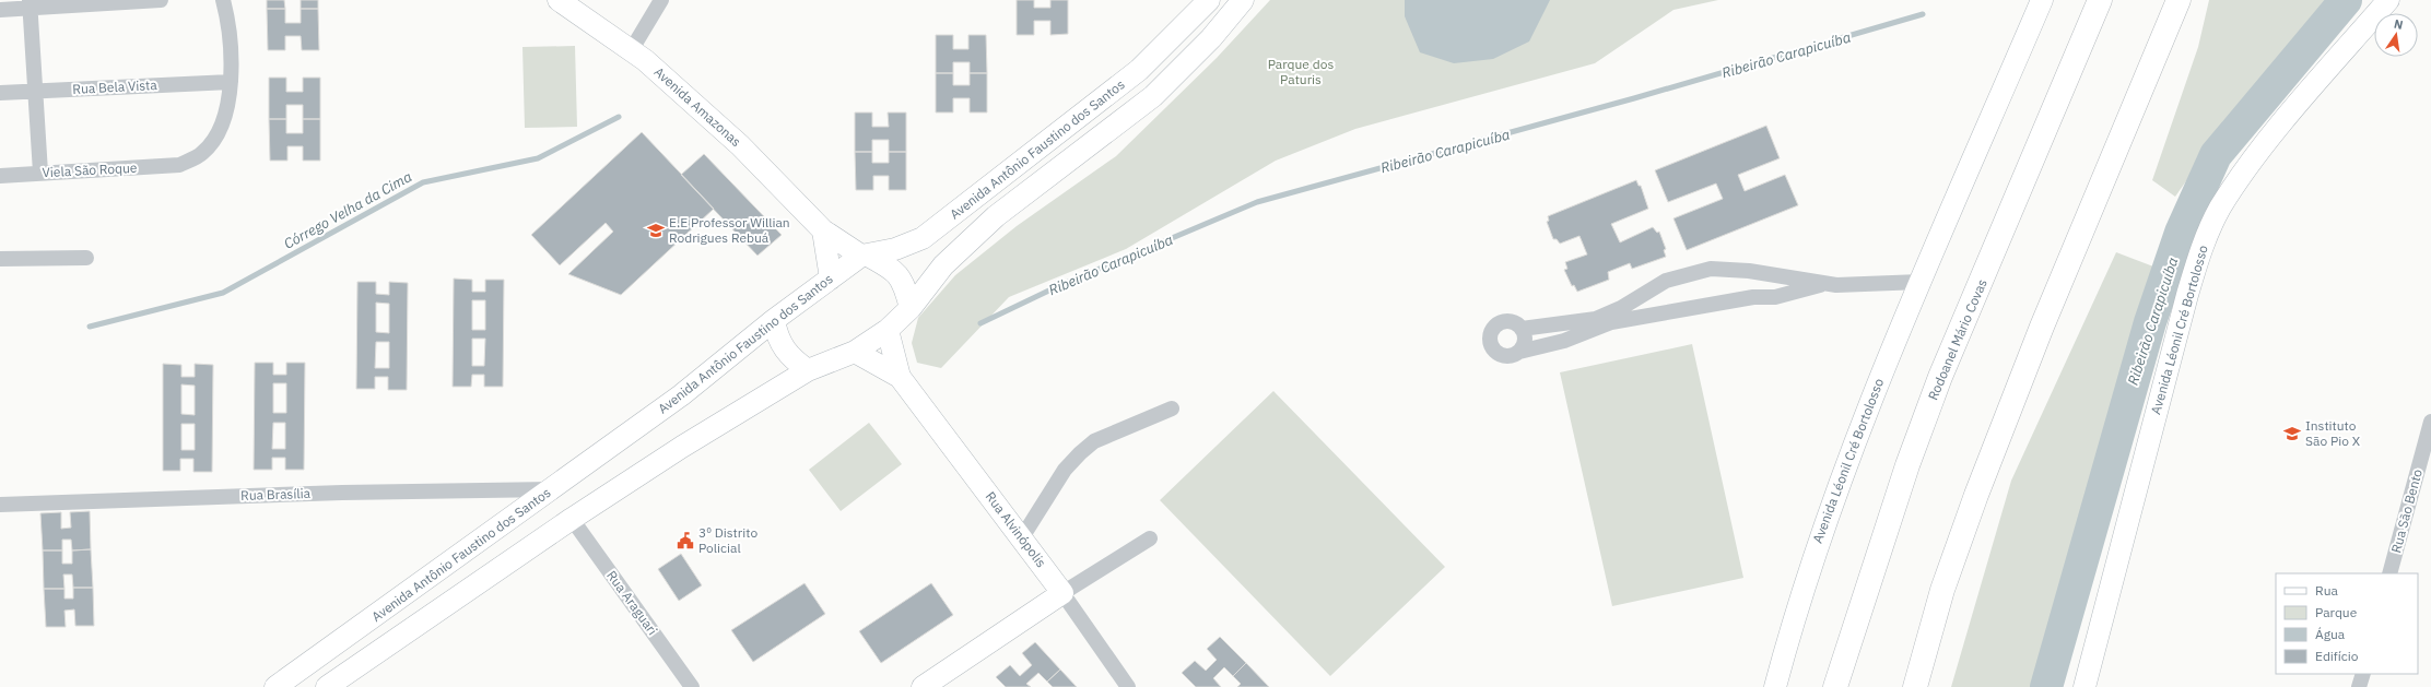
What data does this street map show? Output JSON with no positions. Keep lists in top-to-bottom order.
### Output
{
  "streets": {
    "highway": ["Rodoanel Mário Covas"],
    "main road": [
      "Avenida Amazonas",
      "Avenida Antônio Faustino dos Santos",
      "Avenida Léonil Cré Bortolosso",
      "Rua Alvinópolis"
    ],
    "street": [
      "Rua Bela Vista",
      "Viela São Roque",
      "Rua Brasília",
      "Rua São Bento",
      "Rua Araguari"
    ]
  },
  "crossings": [
    ["Rua Bela Vista", "Viela São Roque"],
    ["Avenida Amazonas", "Avenida Antônio Faustino dos Santos"],
    ["Avenida Antônio Faustino dos Santos", "Rua Brasília"],
    ["Avenida Antônio Faustino dos Santos", "Rua Alvinópolis"],
    ["Avenida Antônio Faustino dos Santos", "Rua Araguari"]
  ],
  "water": ["Ribeirão Carapicuíba", "Córrego Velha da Cima"],
  "parks": ["Parque dos Paturis"],
  "places": {
    "school or university": ["E.E Professor Willian Rodrigues Rebuá", "Instituto São Pio X"],
    "public building": ["3º Distrito Policial"]
  },
  "legend": [
    "Rua",
    "Parque",
    "Água",
    "Edifício"
  ],
  "north": "top"
}
